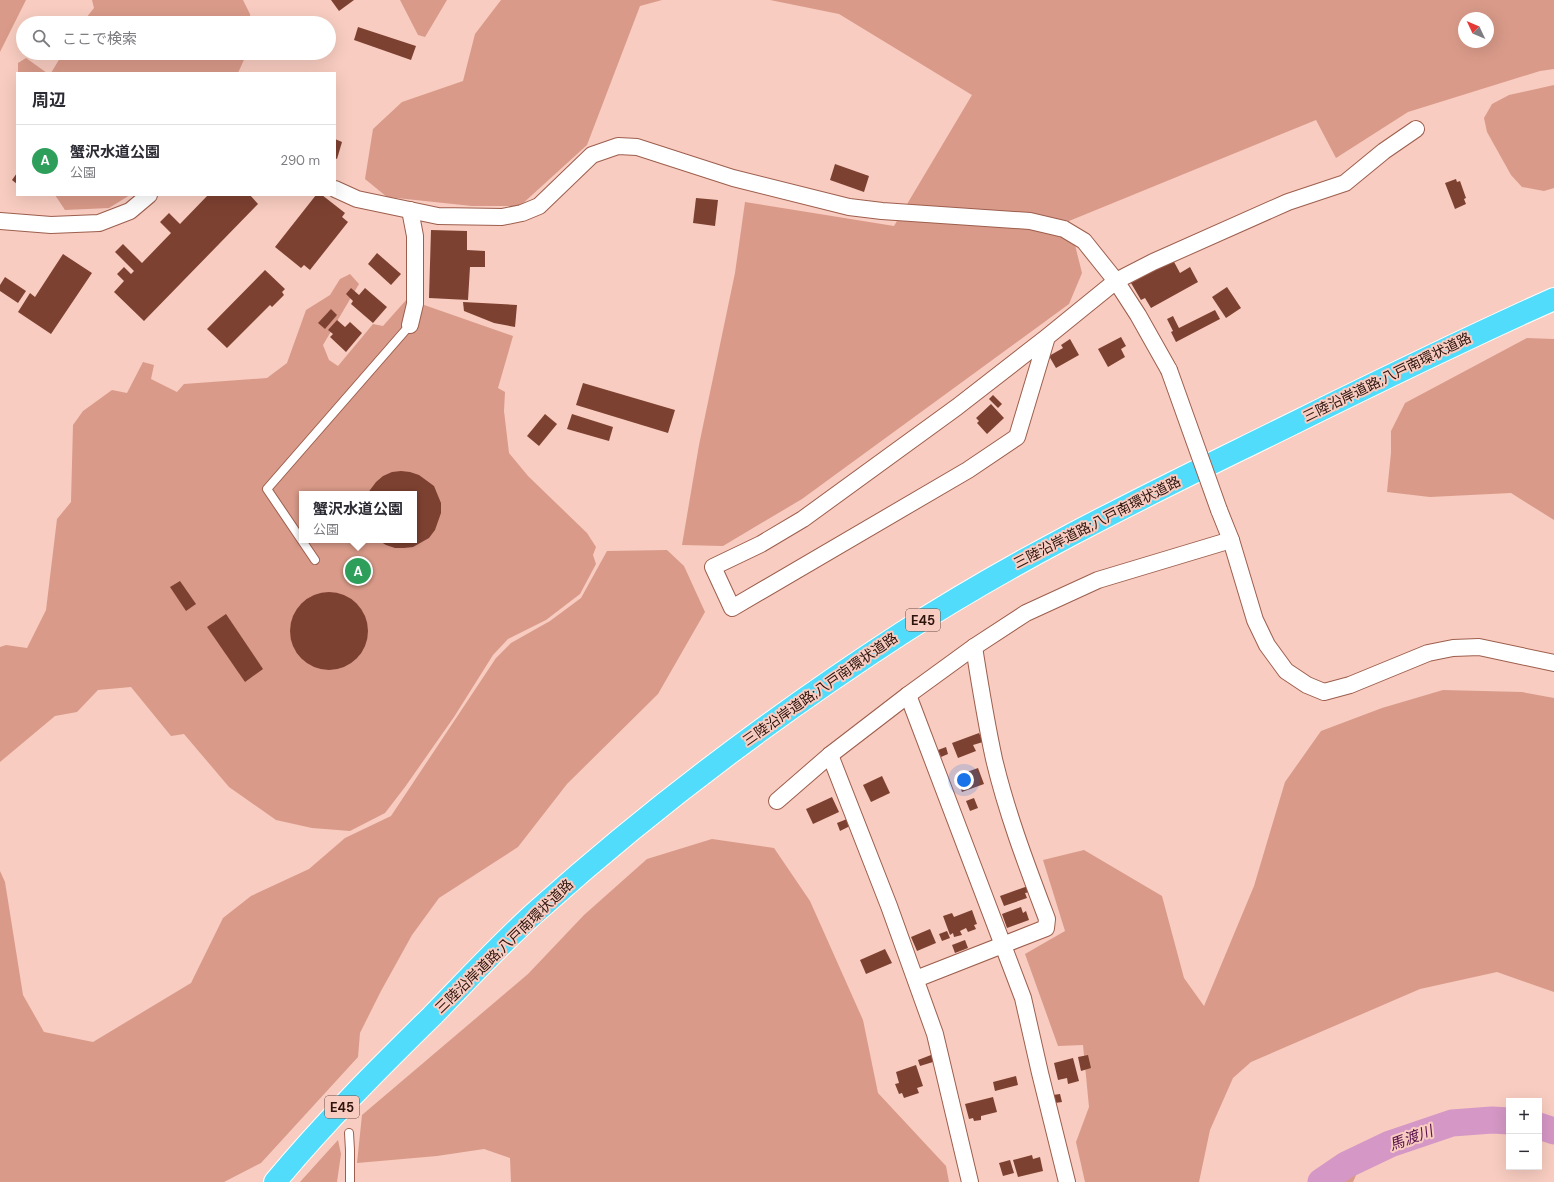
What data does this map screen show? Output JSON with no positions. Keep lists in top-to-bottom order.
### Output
{
  "streets": {
    "highway": ["三陸沿岸道路;八戸南環状道路", "E45"]
  },
  "water": ["馬渡川"],
  "north": "top left",
  "page": {
    "search": "ここで検索",
    "heading": "周辺",
    "list": [
      {
        "mark": "A",
        "name": "蟹沢水道公園",
        "note": "公園",
        "value": "290 m"
      }
    ],
    "popup": ["蟹沢水道公園", "公園"],
    "pins": "A",
    "map_buttons": ["+", "−"]
  }
}
